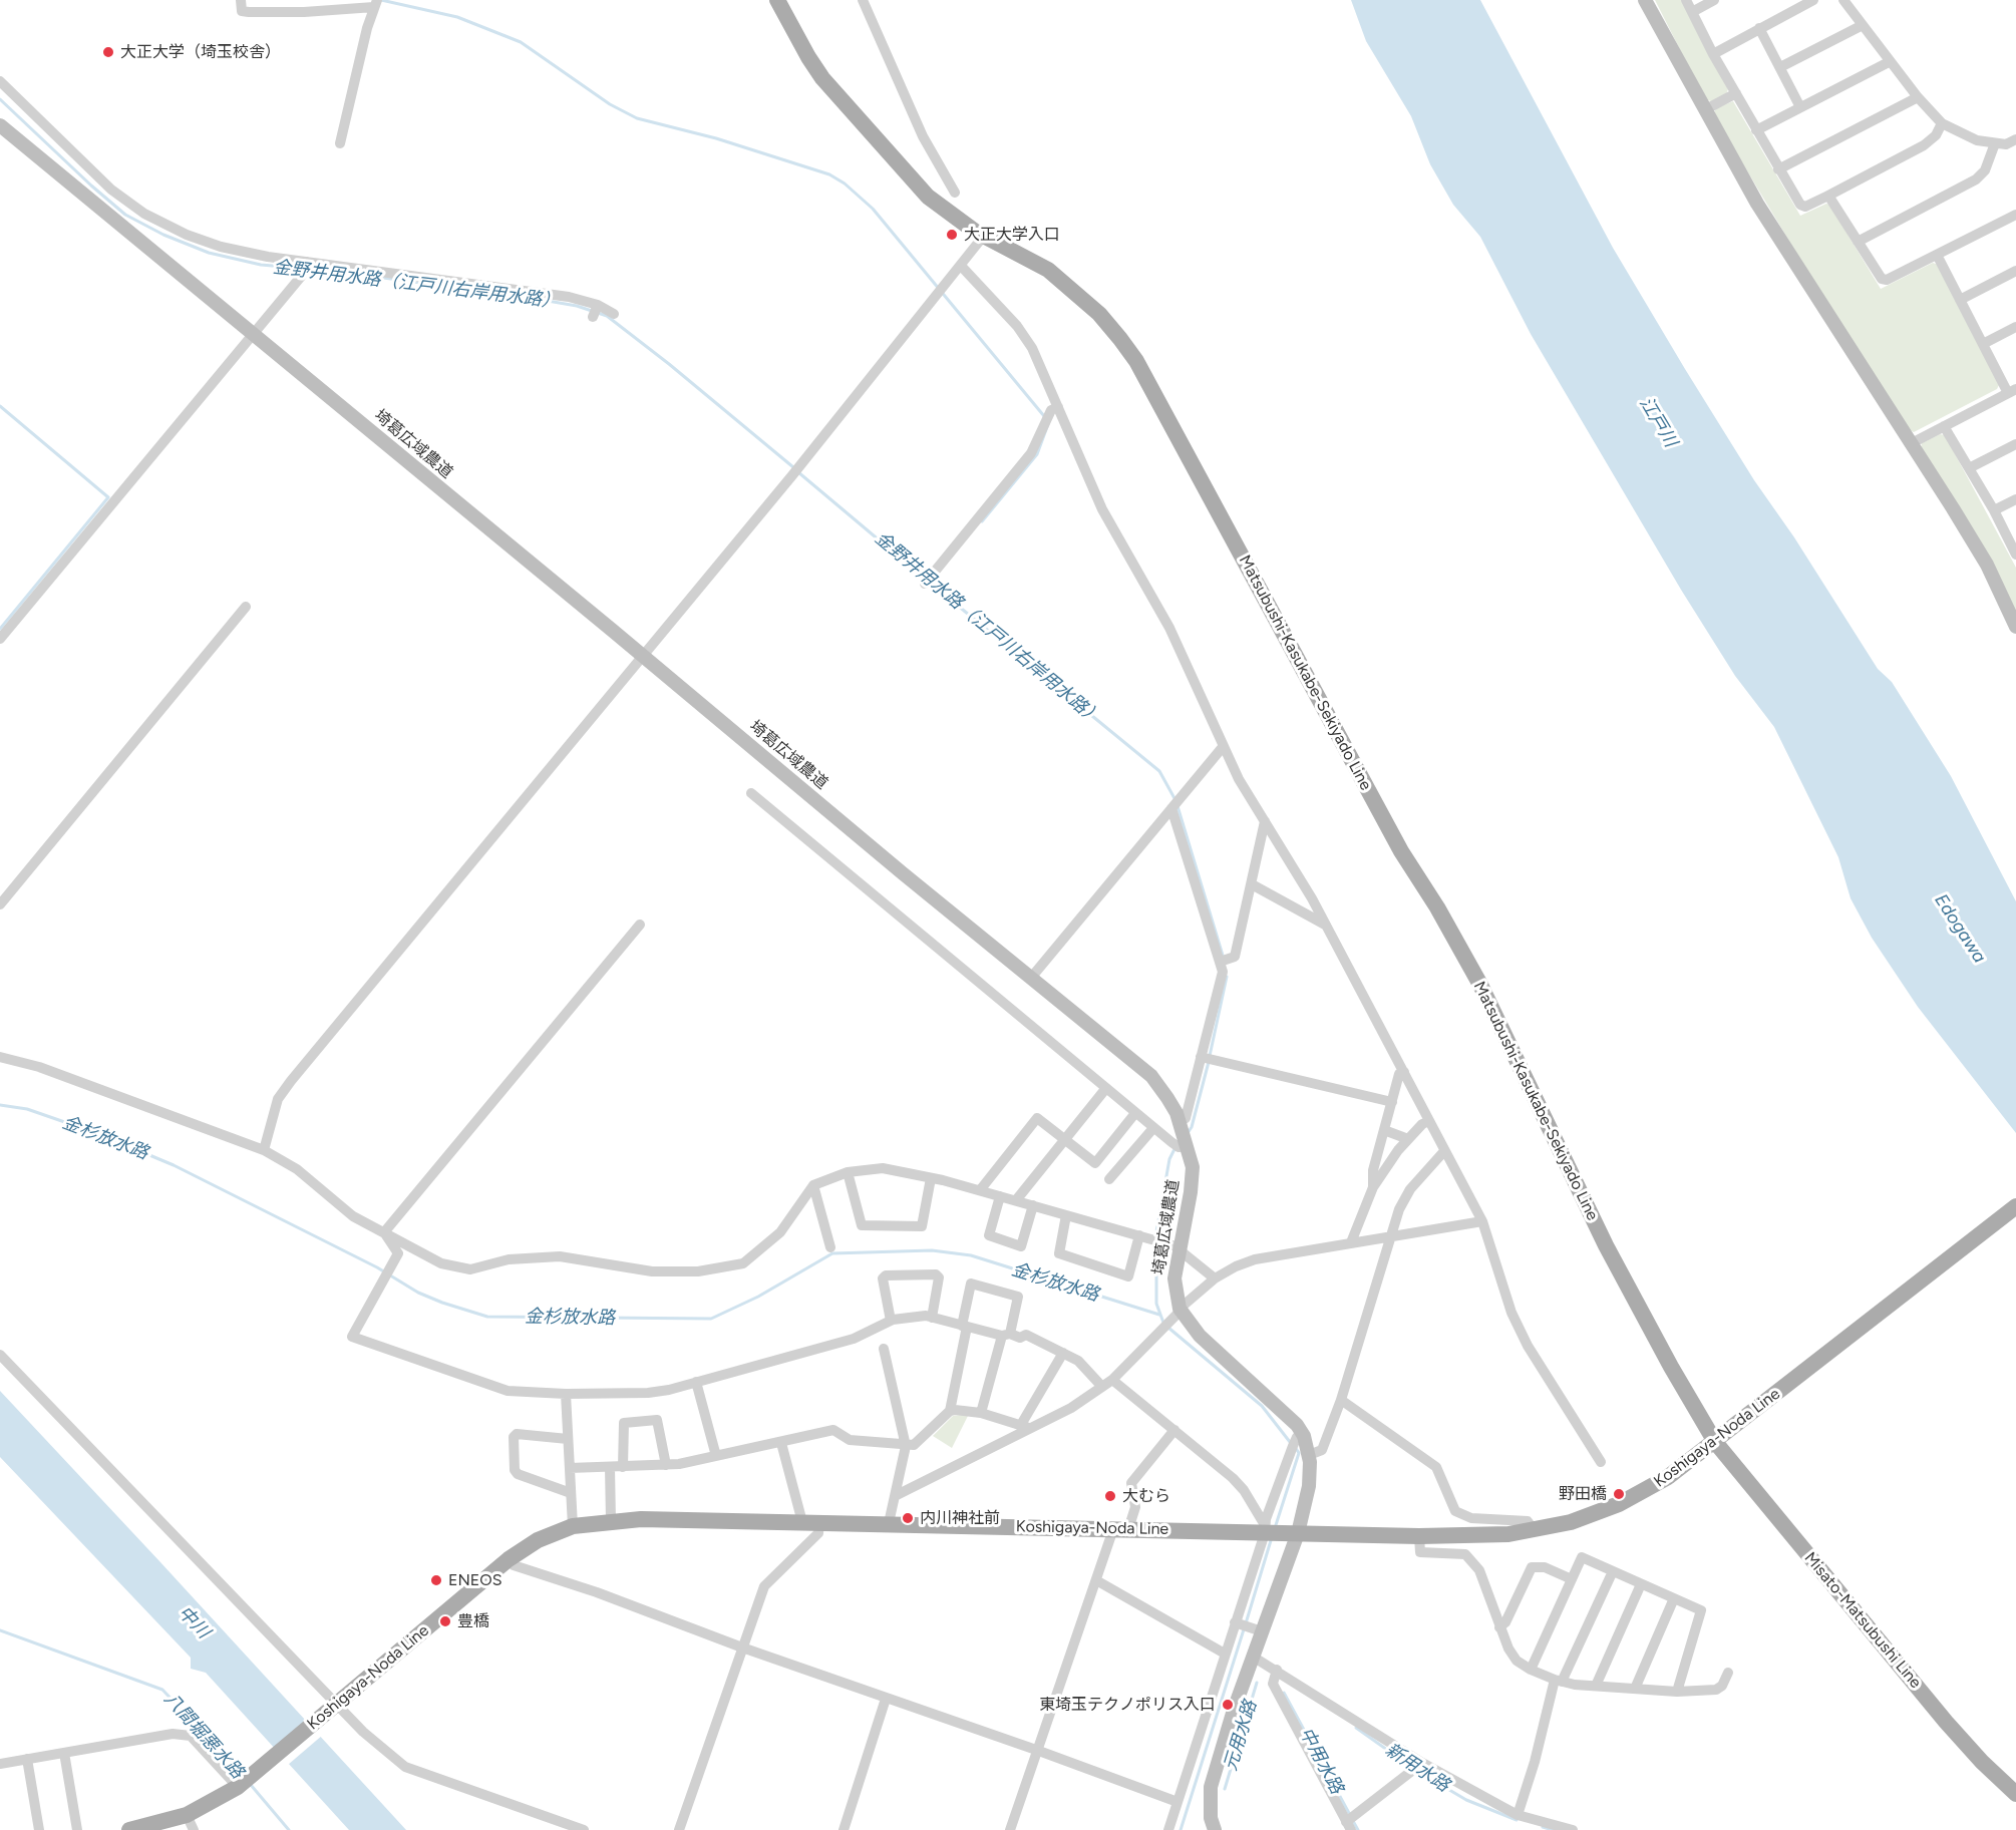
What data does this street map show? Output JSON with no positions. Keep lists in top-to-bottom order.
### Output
{
  "streets": {
    "main road": ["Matsubushi-Kasukabe-Sekiyado Line", "Koshigaya-Noda Line", "Misato-Matsubushi Line"],
    "street": ["埼葛広域農道"]
  },
  "crossings": [
    ["埼葛広域農道", "Koshigaya-Noda Line"],
    ["Matsubushi-Kasukabe-Sekiyado Line", "Koshigaya-Noda Line"],
    ["Matsubushi-Kasukabe-Sekiyado Line", "Misato-Matsubushi Line"],
    ["Koshigaya-Noda Line", "Misato-Matsubushi Line"]
  ],
  "water": [
    "金野井用水路（江戸川右岸用水路）",
    "江戸川",
    "Edogawa",
    "金杉放水路",
    "中川",
    "八間堀悪水路",
    "元用水路",
    "中用水路",
    "新用水路"
  ],
  "places": [
    "大正大学（埼玉校舎）",
    "大正大学入口",
    "野田橋",
    "大むら",
    "内川神社前",
    "ENEOS",
    "豊橋",
    "東埼玉テクノポリス入口"
  ]
}
